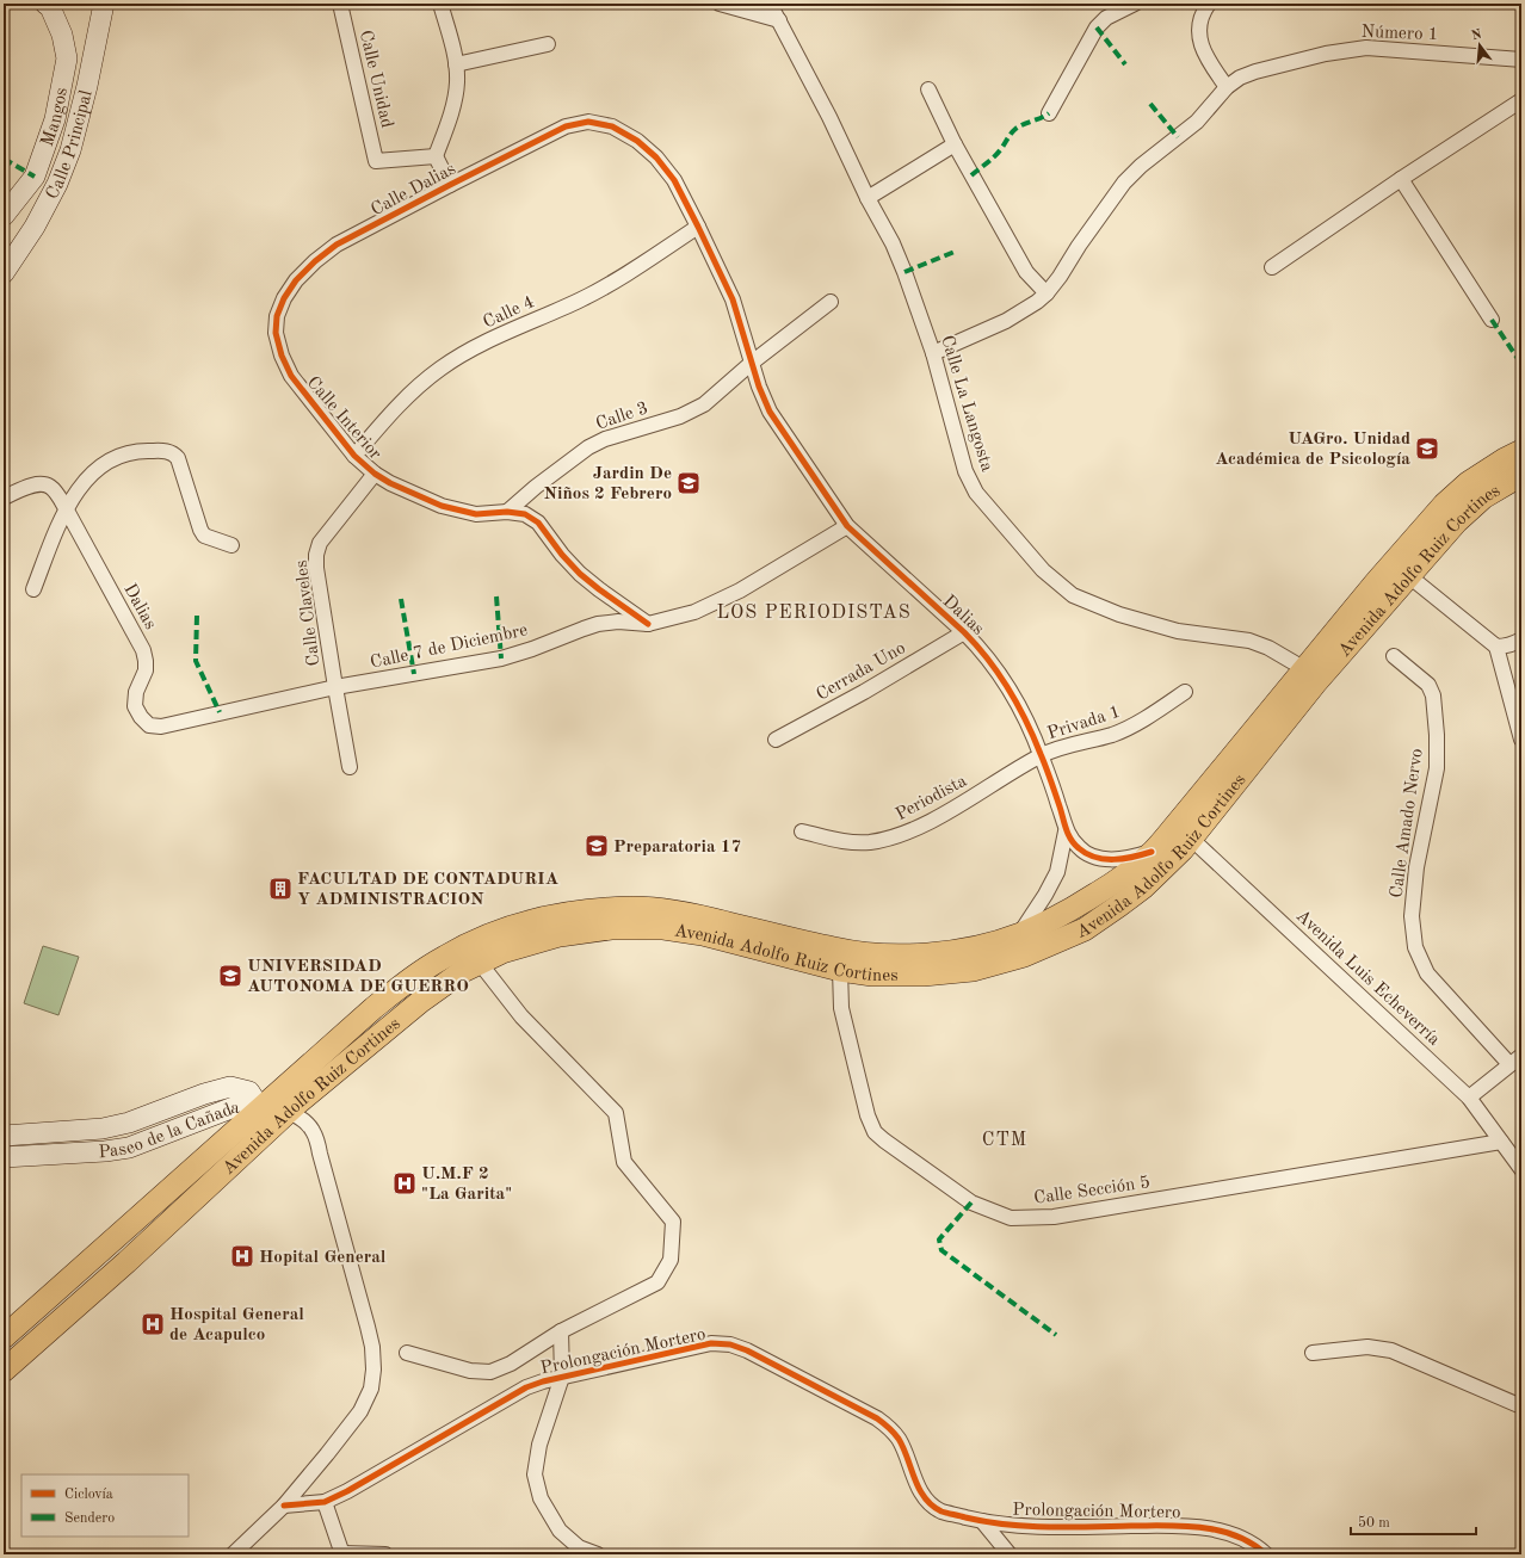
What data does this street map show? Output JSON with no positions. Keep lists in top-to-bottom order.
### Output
{
  "streets": {
    "main road": ["Avenida Adolfo Ruiz Cortines"],
    "street": [
      "Número 1",
      "Calle Unidad",
      "Mangos",
      "Calle Principal",
      "Calle Dalias",
      "Calle 4",
      "Calle La Langosta",
      "Calle 3",
      "Calle Interior",
      "Dalias",
      "Calle Claveles",
      "Calle 7 de Diciembre",
      "Cerrada Uno",
      "Privada 1",
      "Periodista",
      "Calle Amado Nervo",
      "Avenida Luis Echeverría",
      "Paseo de la Cañada",
      "Calle Sección 5",
      "Prolongación Mortero"
    ]
  },
  "crossings": [
    ["Número 1", "Calle La Langosta"],
    ["Calle Dalias", "Calle Interior"],
    ["Calle Dalias", "Dalias"],
    ["Calle 4", "Calle Interior"],
    ["Calle 4", "Dalias"],
    ["Calle La Langosta", "Avenida Adolfo Ruiz Cortines"],
    ["Calle 3", "Calle Interior"],
    ["Calle 3", "Dalias"],
    ["Calle Interior", "Calle Claveles"],
    ["Calle Interior", "Calle 7 de Diciembre"],
    ["Avenida Adolfo Ruiz Cortines", "Dalias"],
    ["Avenida Adolfo Ruiz Cortines", "Avenida Luis Echeverría"],
    ["Avenida Adolfo Ruiz Cortines", "Paseo de la Cañada"],
    ["Avenida Adolfo Ruiz Cortines", "Calle Sección 5"],
    ["Dalias", "Calle 7 de Diciembre"],
    ["Dalias", "Cerrada Uno"],
    ["Dalias", "Privada 1"],
    ["Dalias", "Periodista"],
    ["Calle Claveles", "Calle 7 de Diciembre"],
    ["Privada 1", "Periodista"],
    ["Avenida Luis Echeverría", "Calle Sección 5"]
  ],
  "districts": ["LOS PERIODISTAS", "CTM"],
  "places": {
    "school or university": [
      "UAGro. Unidad Académica de Psicología",
      "Jardin De Niños 2 Febrero",
      "Preparatoria 17",
      "UNIVERSIDAD AUTONOMA DE GUERRO"
    ],
    "building": ["FACULTAD DE CONTADURIA Y ADMINISTRACION"],
    "hospital": ["U.M.F 2 \"La Garita\"", "Hopital General", "Hospital General de Acapulco"]
  },
  "legend": ["Ciclovía", "Sendero"],
  "scale_bar": "50 m",
  "north": "top"
}
